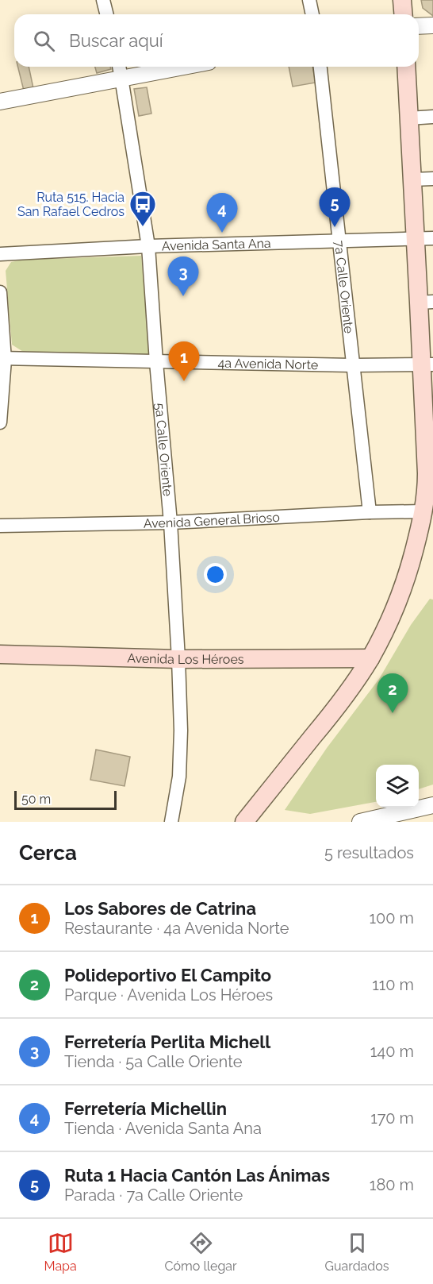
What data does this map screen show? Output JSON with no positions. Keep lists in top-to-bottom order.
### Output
{
  "streets": {
    "main road": ["Avenida Los Héroes"],
    "street": [
      "Avenida Santa Ana",
      "7a Calle Oriente",
      "4a Avenida Norte",
      "5a Calle Oriente",
      "Avenida General Brioso"
    ]
  },
  "crossings": [
    ["Avenida Santa Ana", "7a Calle Oriente"],
    ["Avenida Santa Ana", "5a Calle Oriente"],
    ["7a Calle Oriente", "4a Avenida Norte"],
    ["7a Calle Oriente", "Avenida General Brioso"],
    ["4a Avenida Norte", "5a Calle Oriente"],
    ["5a Calle Oriente", "Avenida General Brioso"],
    ["5a Calle Oriente", "Avenida Los Héroes"]
  ],
  "places": {
    "bus stop": ["Ruta 515. Hacia San Rafael Cedros"]
  },
  "scale_bar": "50 m",
  "page": {
    "search": "Buscar aquí",
    "pins": [
      "5",
      "4",
      "3",
      "1",
      "2"
    ],
    "scale": "50 m",
    "heading": ["Cerca", "5 resultados"],
    "list": [
      {
        "mark": "1",
        "name": "Los Sabores de Catrina",
        "note": "Restaurante · 4a Avenida Norte",
        "value": "100 m"
      },
      {
        "mark": "2",
        "name": "Polideportivo El Campito",
        "note": "Parque · Avenida Los Héroes",
        "value": "110 m"
      },
      {
        "mark": "3",
        "name": "Ferretería Perlita Michell",
        "note": "Tienda · 5a Calle Oriente",
        "value": "140 m"
      },
      {
        "mark": "4",
        "name": "Ferretería Michellin",
        "note": "Tienda · Avenida Santa Ana",
        "value": "170 m"
      },
      {
        "mark": "5",
        "name": "Ruta 1 Hacia Cantón Las Ánimas",
        "note": "Parada · 7a Calle Oriente",
        "value": "180 m"
      }
    ],
    "nav": ["Mapa", "Cómo llegar", "Guardados"]
  }
}
